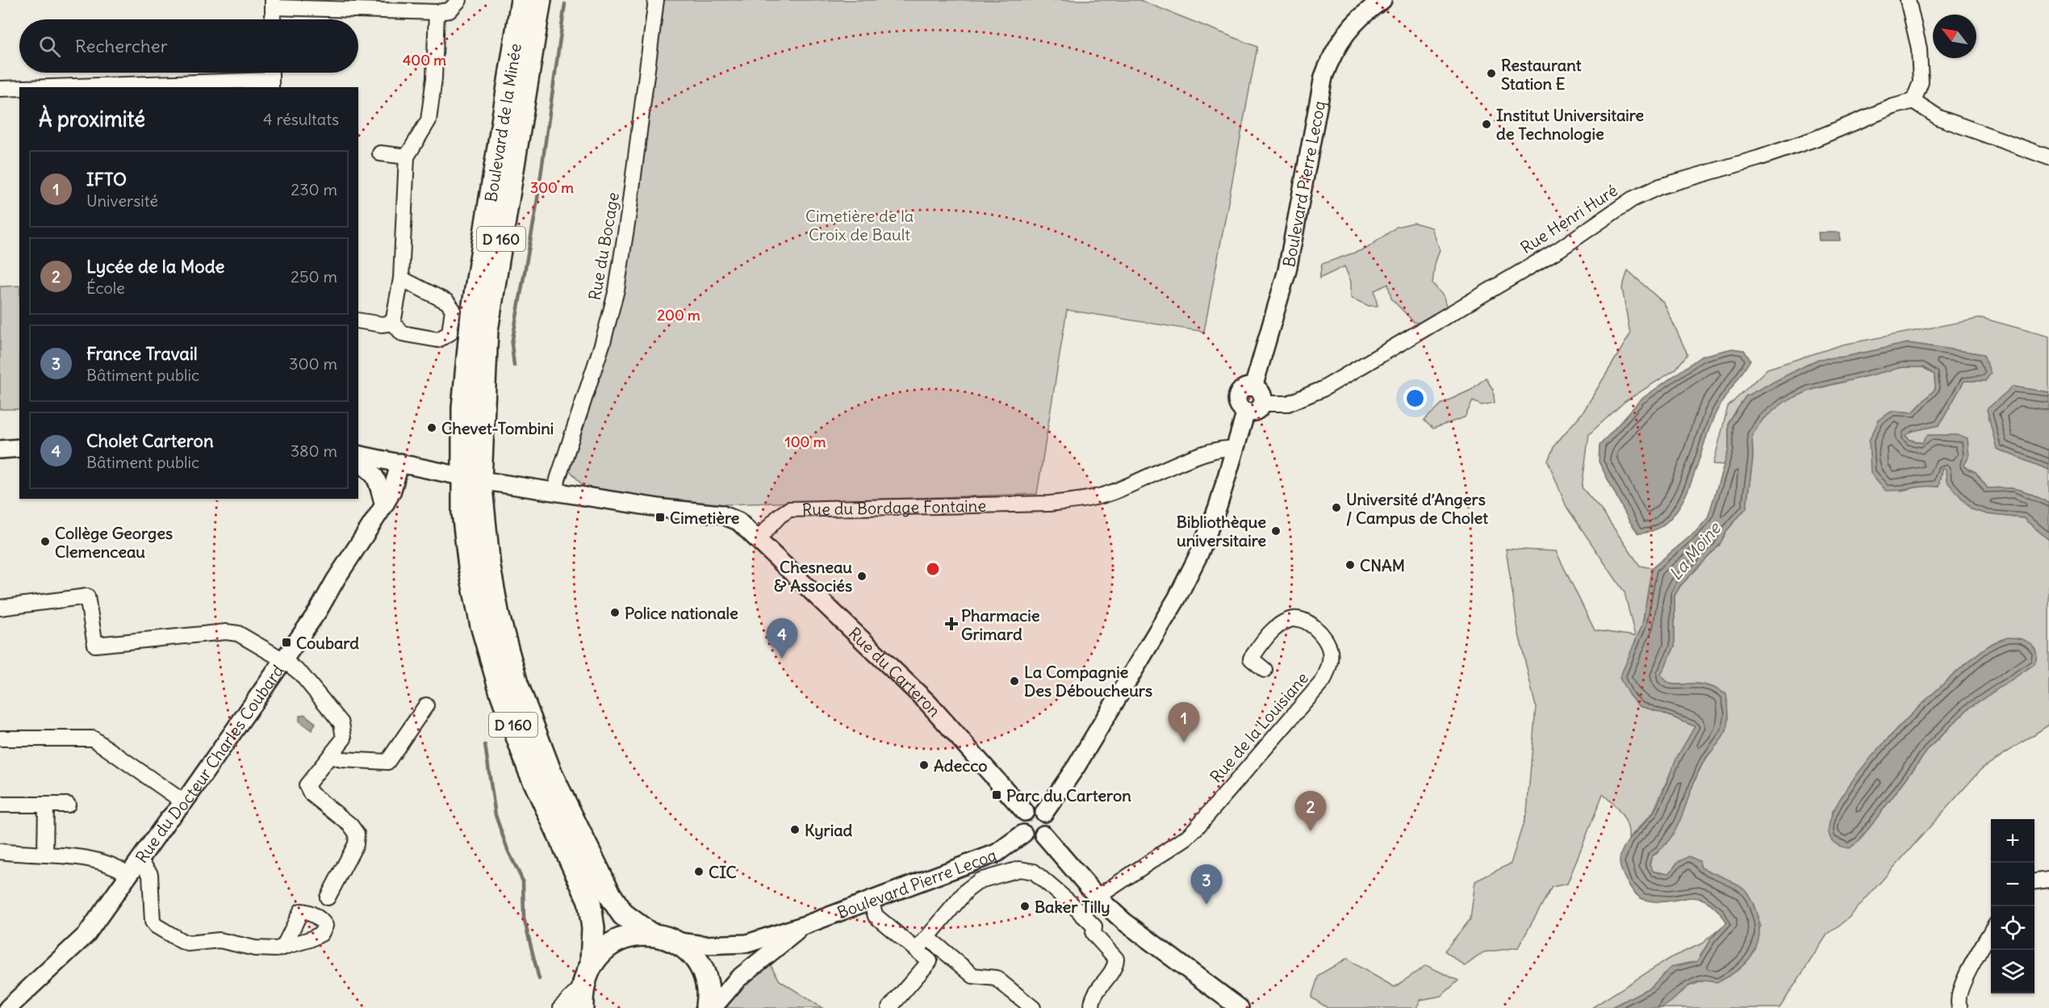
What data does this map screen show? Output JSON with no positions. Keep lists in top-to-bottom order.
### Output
{
  "streets": {
    "main road": ["Boulevard de la Minée", "D 160"],
    "street": [
      "Boulevard Pierre Lecoq",
      "Rue Henri Huré",
      "Rue du Bocage",
      "Rue du Bordage Fontaine",
      "Rue du Carteron",
      "Rue de la Louisiane",
      "Rue du Docteur Charles Coubard"
    ]
  },
  "crossings": [
    ["Boulevard de la Minée", "D 160"],
    ["Boulevard Pierre Lecoq", "Rue Henri Huré"],
    ["Boulevard Pierre Lecoq", "Rue du Carteron"],
    ["Rue du Bordage Fontaine", "Rue du Carteron"]
  ],
  "water": ["La Moine"],
  "parks": ["Cimetière de la Croix de Bault"],
  "places": {
    "other": [
      "Restaurant Station E",
      "Institut Universitaire de Technologie",
      "Chevet-Tombini",
      "Université d’Angers / Campus de Cholet",
      "Bibliothèque universitaire",
      "Collège Georges Clemenceau",
      "CNAM",
      "Chesneau & Associés",
      "Police nationale",
      "La Compagnie Des Déboucheurs",
      "Adecco",
      "Kyriad",
      "CIC",
      "Baker Tilly"
    ],
    "transit": ["Cimetière", "Coubard", "Parc du Carteron"],
    "health": ["Pharmacie Grimard"]
  },
  "north": "top left",
  "page": {
    "search": "Rechercher",
    "heading": ["À proximité", "4 résultats"],
    "list": [
      {
        "mark": "1",
        "name": "IFTO",
        "note": "Université",
        "value": "230 m"
      },
      {
        "mark": "2",
        "name": "Lycée de la Mode",
        "note": "École",
        "value": "250 m"
      },
      {
        "mark": "3",
        "name": "France Travail",
        "note": "Bâtiment public",
        "value": "300 m"
      },
      {
        "mark": "4",
        "name": "Cholet Carteron",
        "note": "Bâtiment public",
        "value": "380 m"
      }
    ],
    "pins": [
      "4",
      "1",
      "2",
      "3"
    ],
    "map_buttons": ["+", "−"]
  },
  "rings": [
    "400 m",
    "300 m",
    "200 m",
    "100 m"
  ]
}
